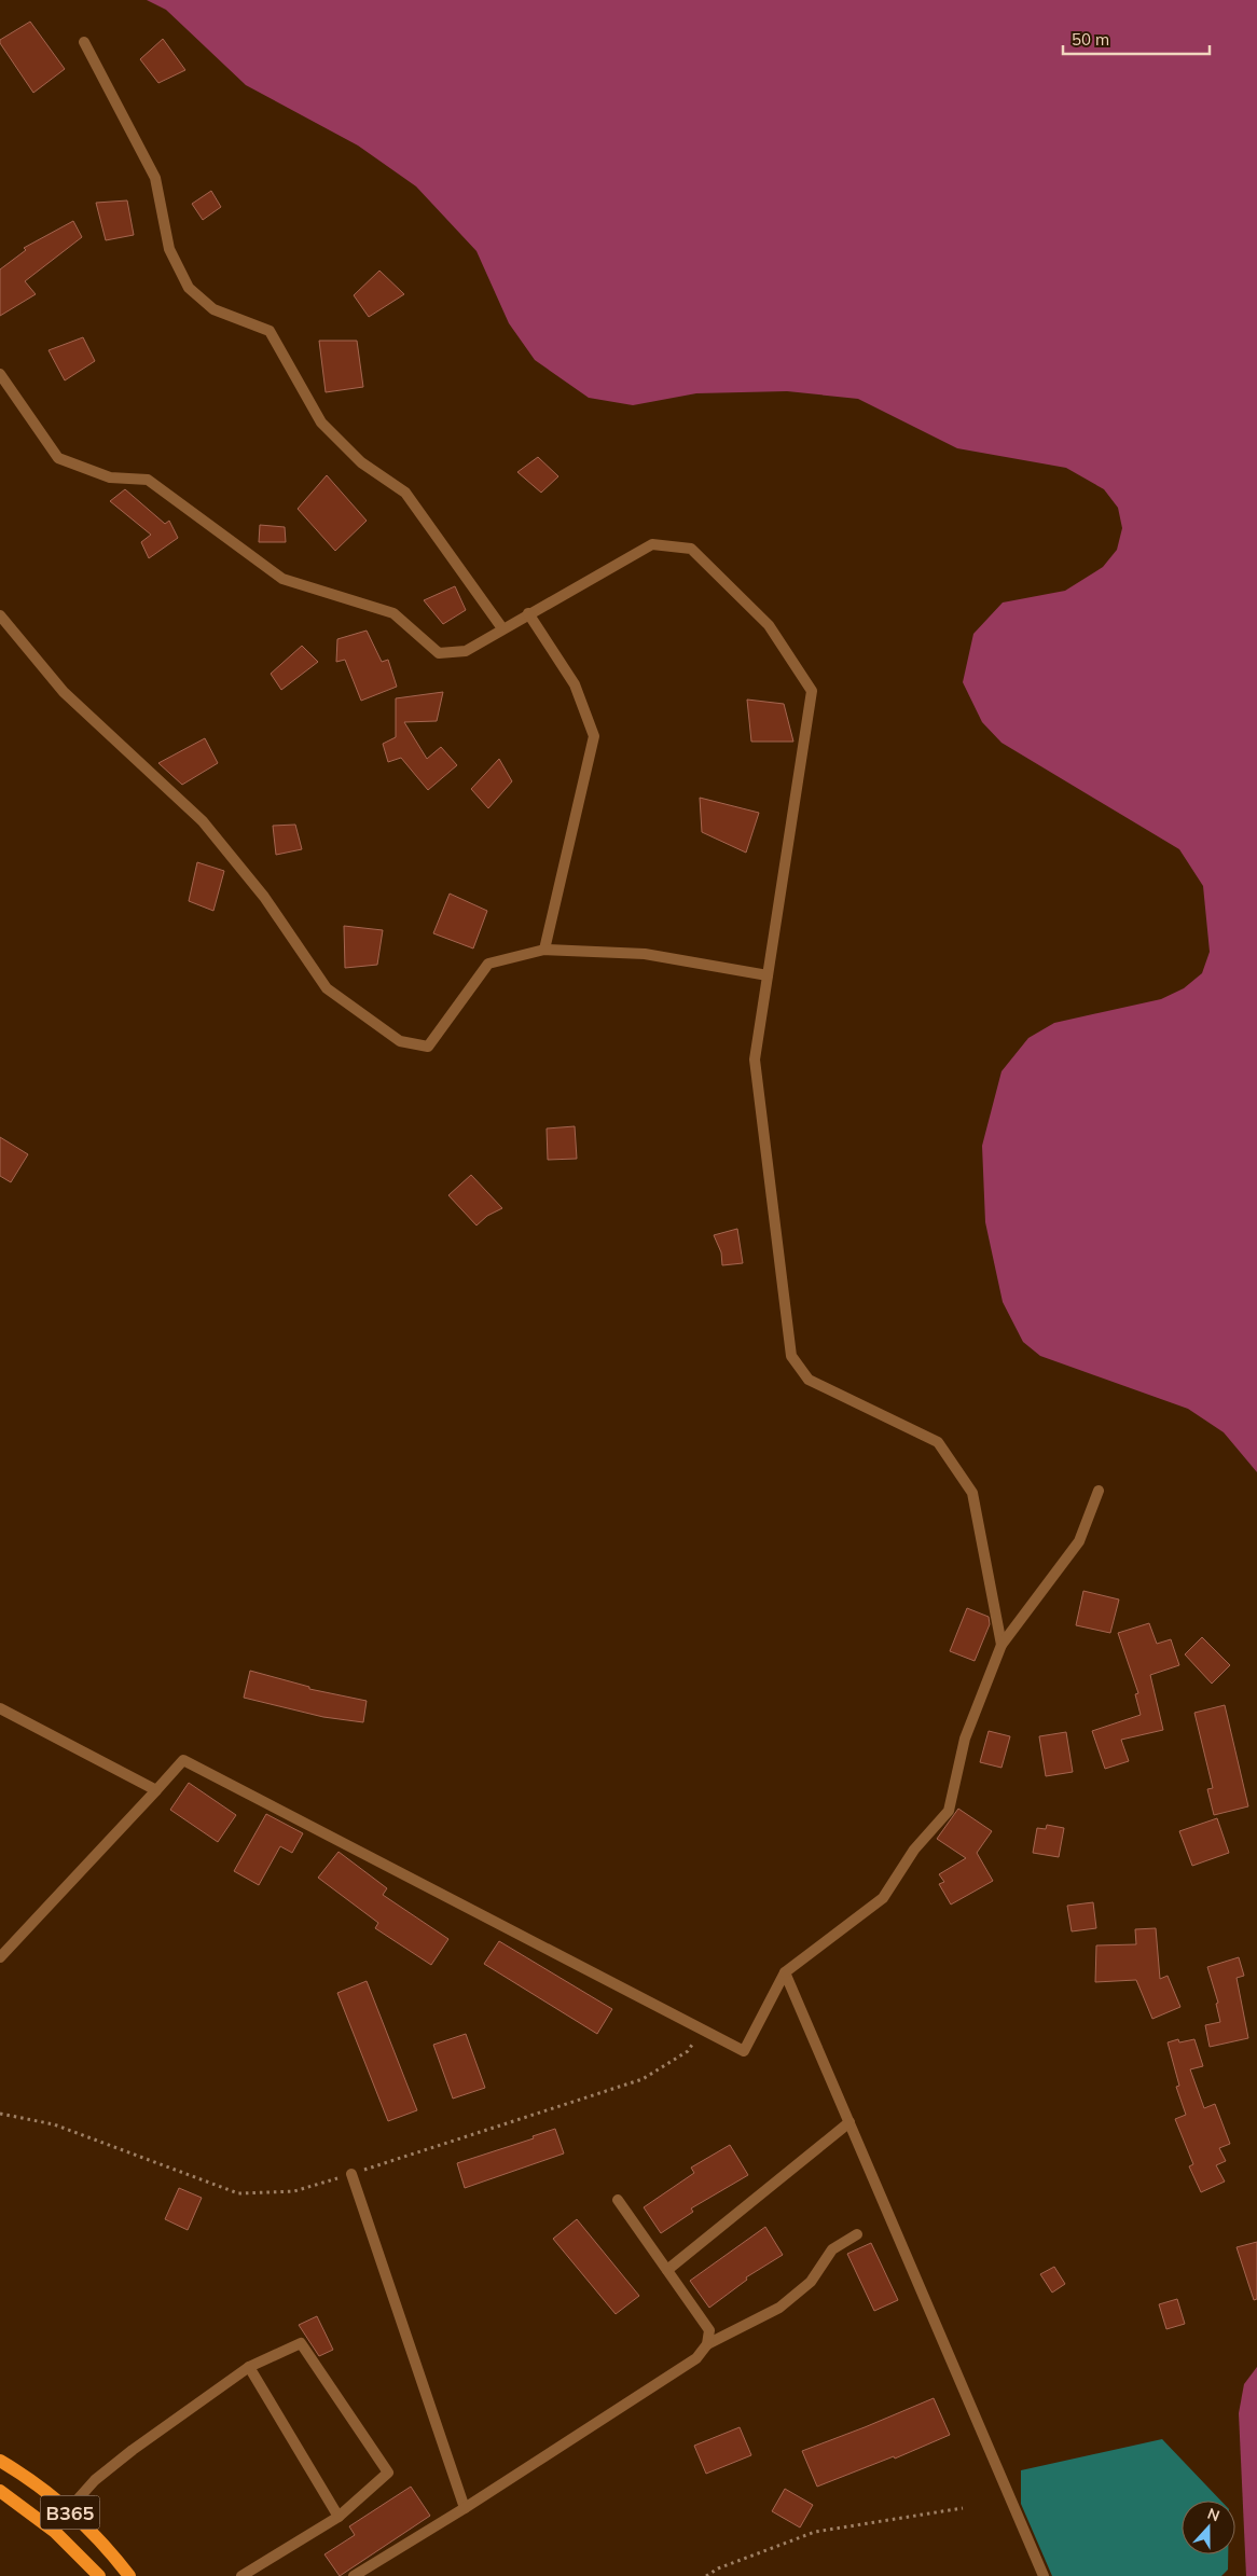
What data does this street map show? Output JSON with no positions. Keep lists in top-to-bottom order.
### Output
{
  "streets": {
    "main road": ["B365"]
  },
  "scale_bar": "50 m",
  "north": "top"
}
